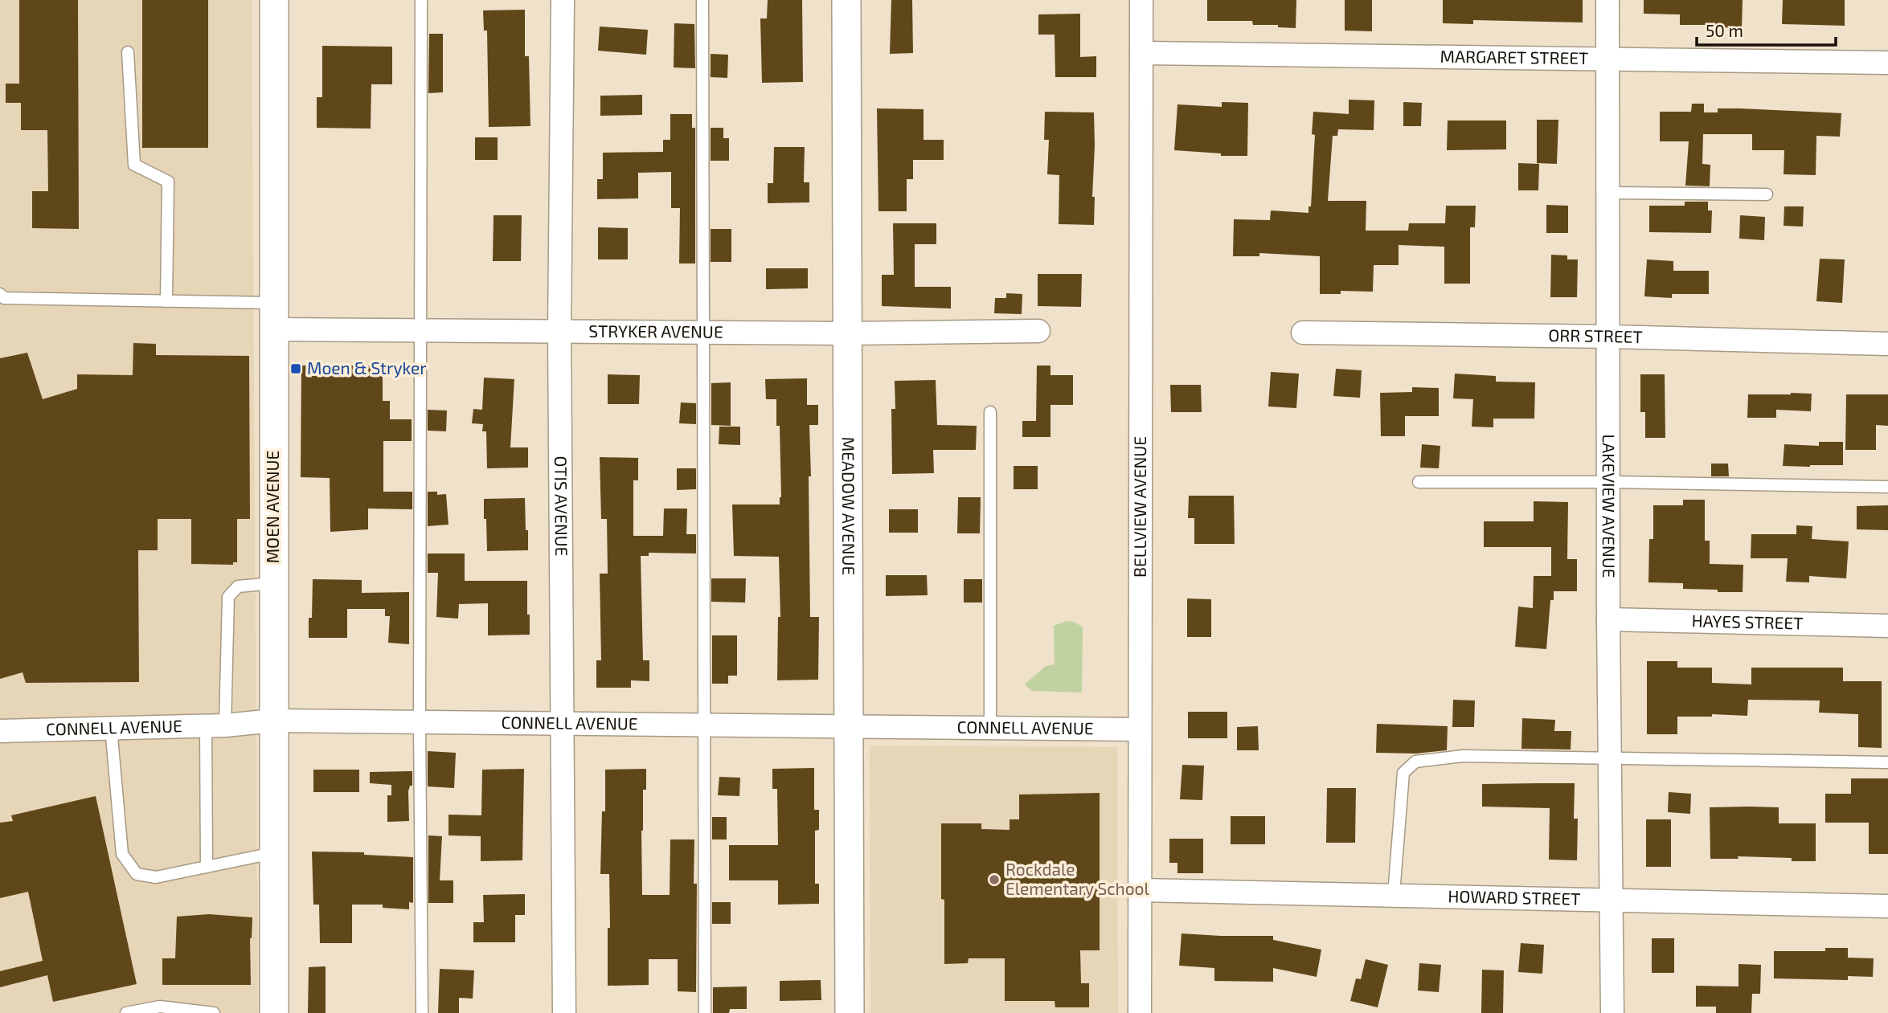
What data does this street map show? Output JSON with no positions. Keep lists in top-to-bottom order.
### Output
{
  "streets": {
    "street": [
      "MARGARET STREET",
      "STRYKER AVENUE",
      "ORR STREET",
      "OTIS AVENUE",
      "MEADOW AVENUE",
      "BELLVIEW AVENUE",
      "MOEN AVENUE",
      "LAKEVIEW AVENUE",
      "HAYES STREET",
      "CONNELL AVENUE",
      "HOWARD STREET"
    ]
  },
  "crossings": [
    ["MARGARET STREET", "BELLVIEW AVENUE"],
    ["MARGARET STREET", "LAKEVIEW AVENUE"],
    ["STRYKER AVENUE", "OTIS AVENUE"],
    ["STRYKER AVENUE", "MEADOW AVENUE"],
    ["STRYKER AVENUE", "MOEN AVENUE"],
    ["ORR STREET", "LAKEVIEW AVENUE"],
    ["OTIS AVENUE", "CONNELL AVENUE"],
    ["MEADOW AVENUE", "CONNELL AVENUE"],
    ["BELLVIEW AVENUE", "CONNELL AVENUE"],
    ["BELLVIEW AVENUE", "HOWARD STREET"],
    ["MOEN AVENUE", "CONNELL AVENUE"],
    ["LAKEVIEW AVENUE", "HAYES STREET"],
    ["LAKEVIEW AVENUE", "HOWARD STREET"]
  ],
  "places": {
    "transit": ["Moen & Stryker"],
    "other": ["Rockdale Elementary School"]
  },
  "scale_bar": "50 m"
}
